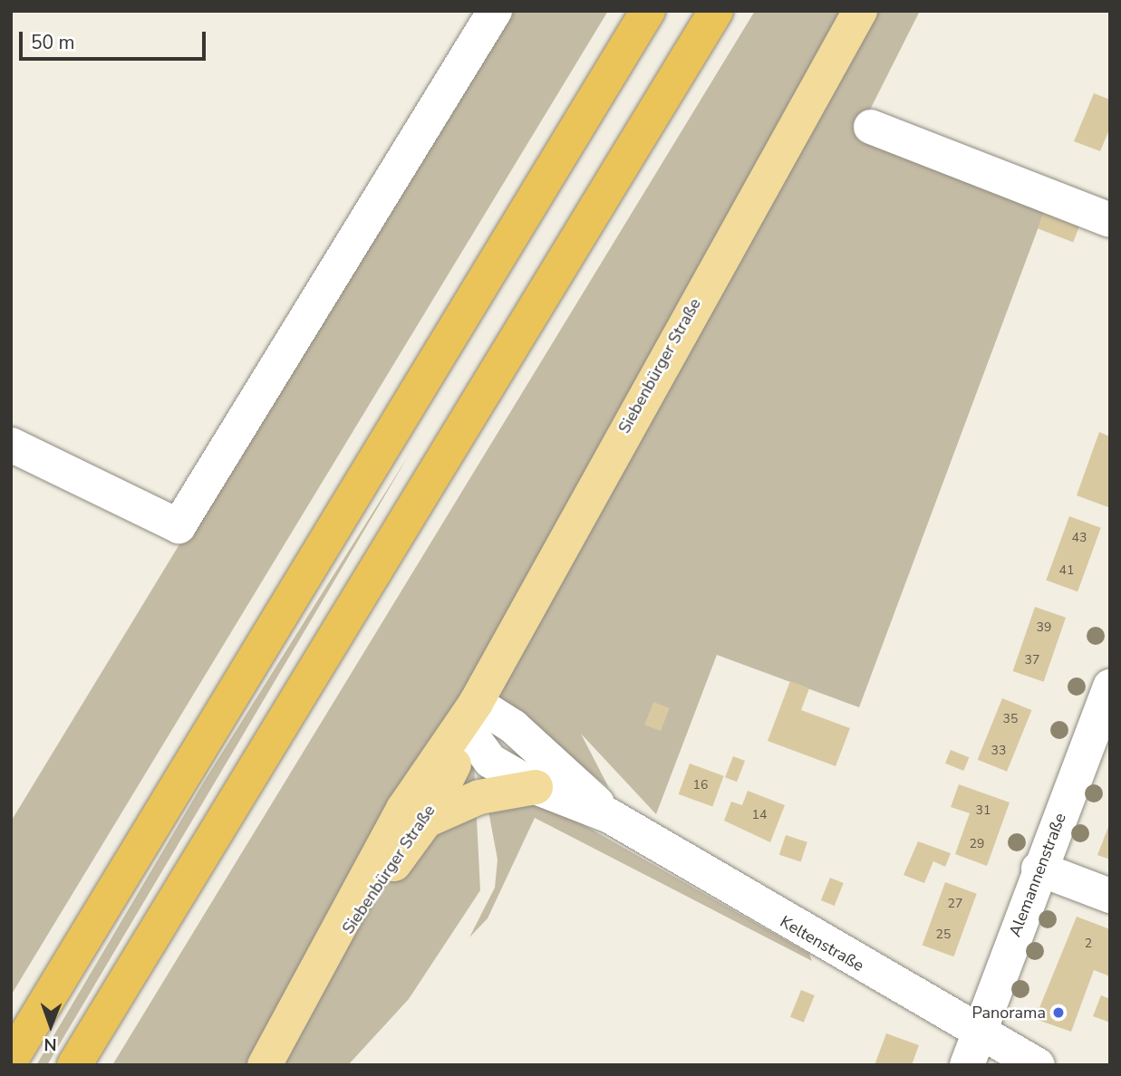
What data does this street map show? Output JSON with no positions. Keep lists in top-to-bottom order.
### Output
{
  "streets": {
    "main road": ["Siebenbürger Straße"],
    "street": ["Alemannenstraße", "Keltenstraße"]
  },
  "crossings": [
    ["Siebenbürger Straße", "Keltenstraße"],
    ["Alemannenstraße", "Keltenstraße"]
  ],
  "places": ["Panorama"],
  "house_numbers": [
    "43",
    "41",
    "39",
    "37",
    "35",
    "33",
    "16",
    "31",
    "14",
    "29",
    "27",
    "25",
    "2"
  ],
  "scale_bar": "50 m",
  "north": "bottom"
}
